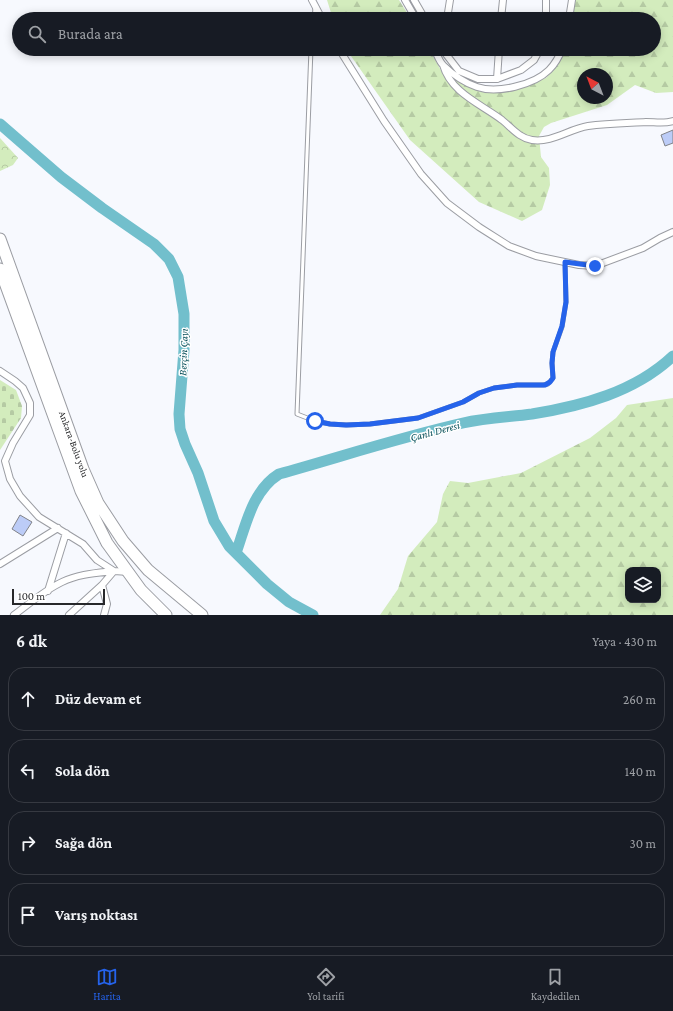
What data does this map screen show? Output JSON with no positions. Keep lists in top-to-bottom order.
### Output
{
  "streets": {
    "highway": ["Ankara-Bolu yolu"]
  },
  "water": ["Berçin Çayı", "Çanlı Deresi"],
  "scale_bar": "100 m",
  "north": "top left",
  "page": {
    "search": "Burada ara",
    "scale": "100 m",
    "heading": ["6 dk", "Yaya · 430 m"],
    "list": [
      ["Düz devam et", "260 m"],
      ["Sola dön", "140 m"],
      ["Sağa dön", "30 m"],
      "Varış noktası"
    ],
    "nav": ["Harita", "Yol tarifi", "Kaydedilen"]
  }
}
